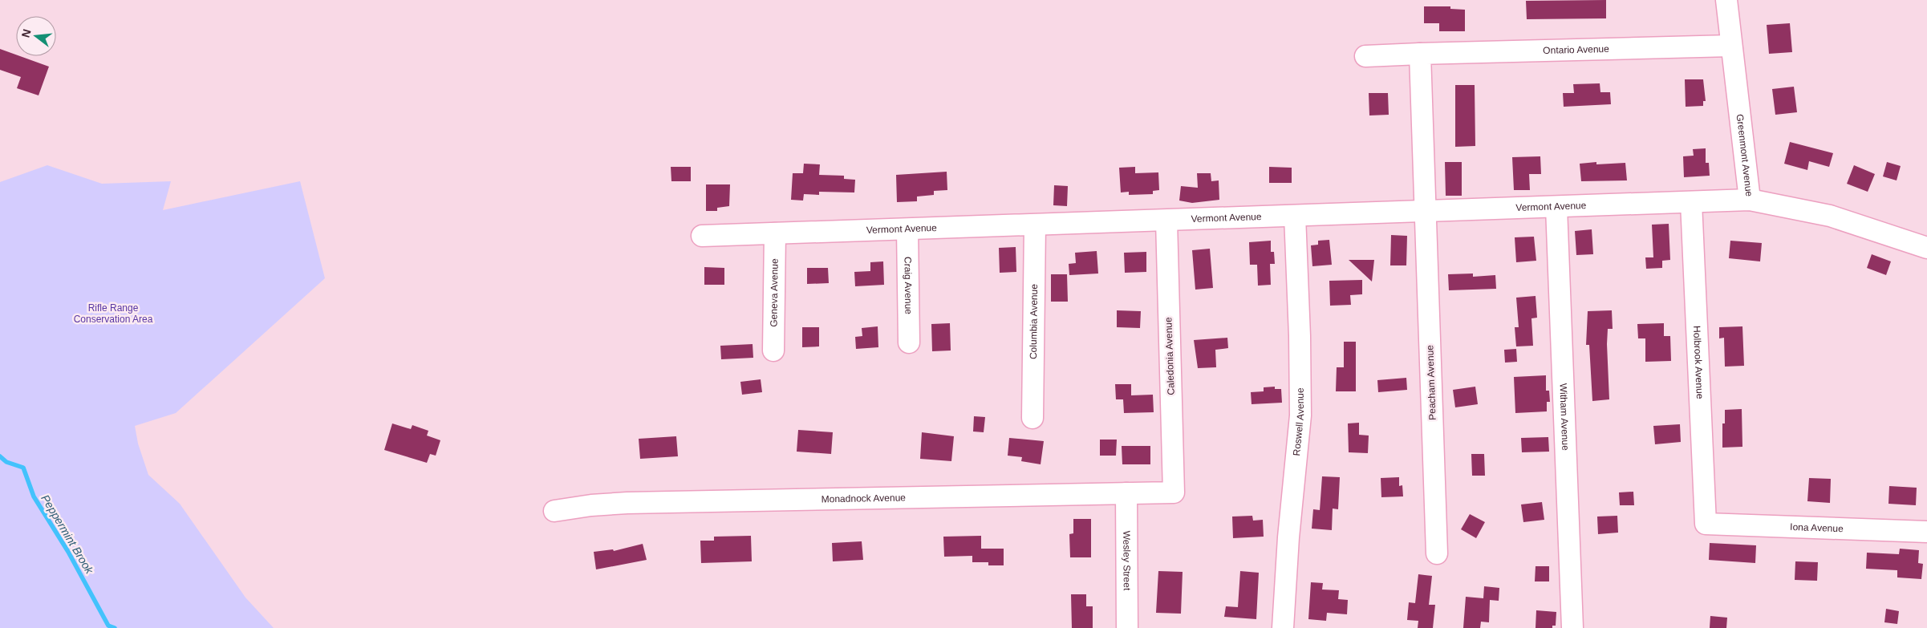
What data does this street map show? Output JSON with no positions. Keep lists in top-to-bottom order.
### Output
{
  "streets": {
    "street": [
      "Ontario Avenue",
      "Greenmont Avenue",
      "Vermont Avenue",
      "Craig Avenue",
      "Geneva Avenue",
      "Columbia Avenue",
      "Caledonia Avenue",
      "Holbrook Avenue",
      "Peacham Avenue",
      "Witham Avenue",
      "Roswell Avenue",
      "Monadnock Avenue",
      "Iona Avenue",
      "Wesley Street"
    ]
  },
  "crossings": [
    ["Ontario Avenue", "Greenmont Avenue"],
    ["Greenmont Avenue", "Vermont Avenue"],
    ["Vermont Avenue", "Craig Avenue"],
    ["Vermont Avenue", "Geneva Avenue"],
    ["Vermont Avenue", "Columbia Avenue"],
    ["Vermont Avenue", "Caledonia Avenue"],
    ["Vermont Avenue", "Holbrook Avenue"],
    ["Vermont Avenue", "Peacham Avenue"],
    ["Vermont Avenue", "Witham Avenue"],
    ["Vermont Avenue", "Roswell Avenue"],
    ["Caledonia Avenue", "Monadnock Avenue"],
    ["Holbrook Avenue", "Iona Avenue"],
    ["Monadnock Avenue", "Wesley Street"]
  ],
  "water": ["Peppermint Brook"],
  "parks": ["Rifle Range Conservation Area"],
  "north": "left"
}
